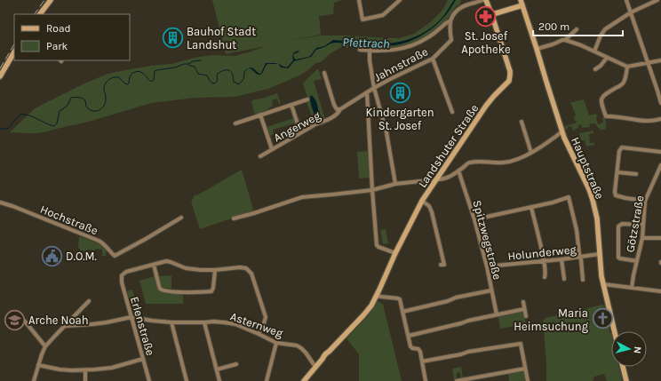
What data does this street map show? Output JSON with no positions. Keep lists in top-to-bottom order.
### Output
{
  "streets": {
    "street": [
      "Jahnstraße",
      "Angerweg",
      "Landshuter Straße",
      "Hauptstraße",
      "Hochstraße",
      "Götzstraße",
      "Spitzwegstraße",
      "Holunderweg",
      "Asternweg",
      "Erlenstraße"
    ]
  },
  "crossings": [
    ["Jahnstraße", "Angerweg"],
    ["Landshuter Straße", "Asternweg"],
    ["Hauptstraße", "Holunderweg"],
    ["Spitzwegstraße", "Holunderweg"],
    ["Asternweg", "Erlenstraße"]
  ],
  "water": ["Pfettrach"],
  "places": {
    "pharmacy": ["St. Josef Apotheke"],
    "building": ["Bauhof Stadt Landshut", "Kindergarten St. Josef"],
    "public building": ["D.O.M."],
    "church": ["Maria Heimsuchung"],
    "school or university": ["Arche Noah"]
  },
  "legend": ["Road", "Park"],
  "scale_bar": "200 m",
  "north": "right"
}
